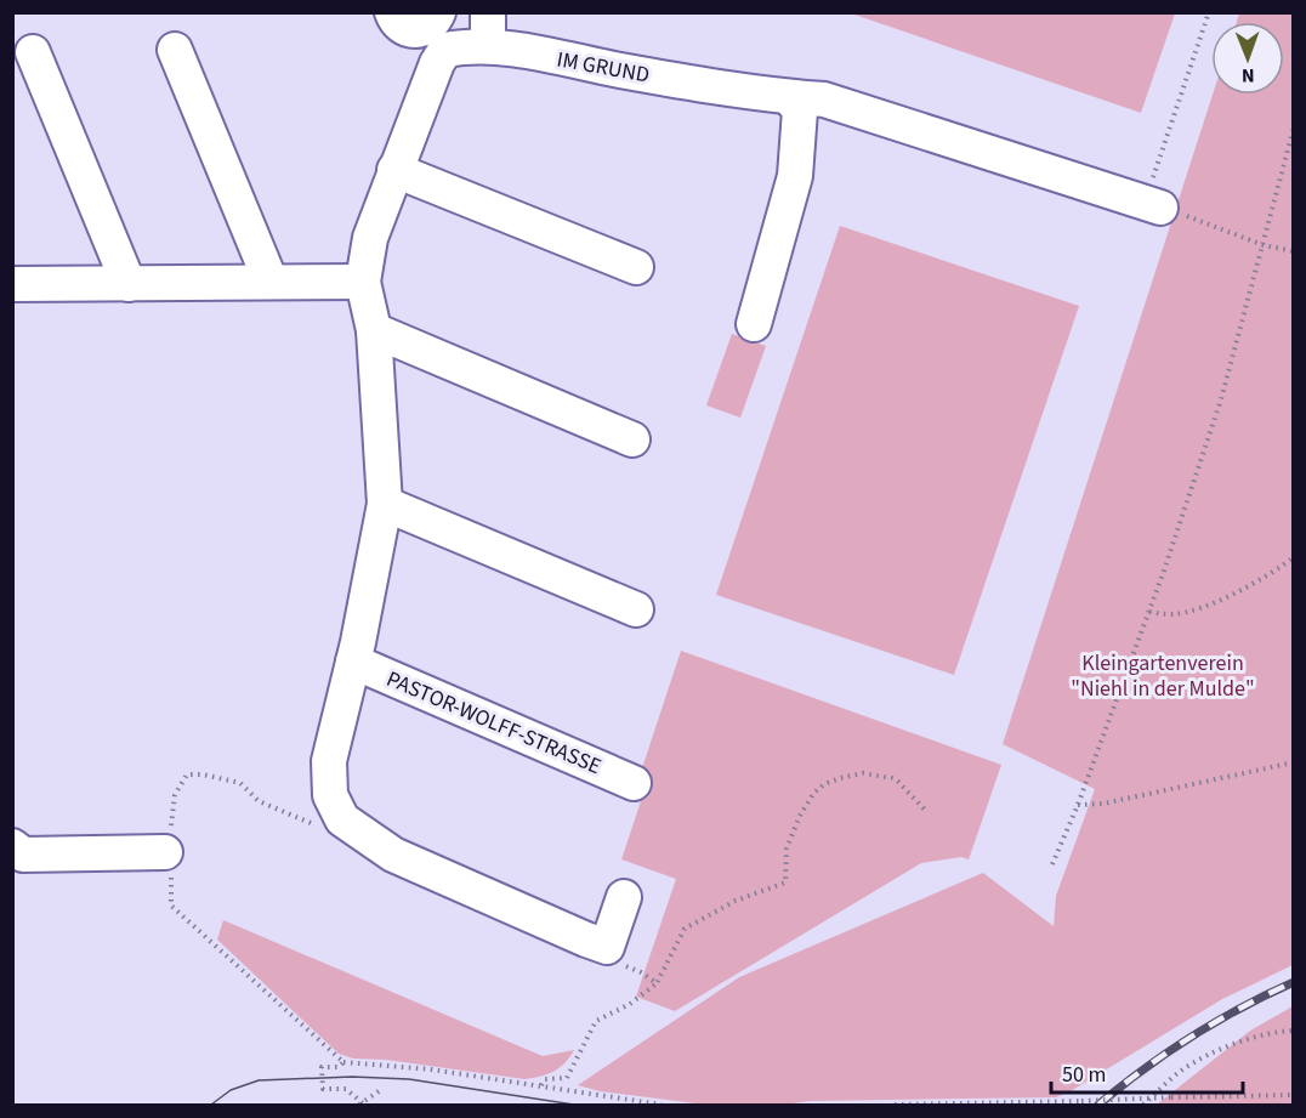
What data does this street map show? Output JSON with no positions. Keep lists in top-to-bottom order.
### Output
{
  "streets": {
    "street": ["IM GRUND", "PASTOR-WOLFF-STRASSE"]
  },
  "parks": ["Kleingartenverein \"Niehl in der Mulde\""],
  "scale_bar": "50 m",
  "north": "bottom"
}
